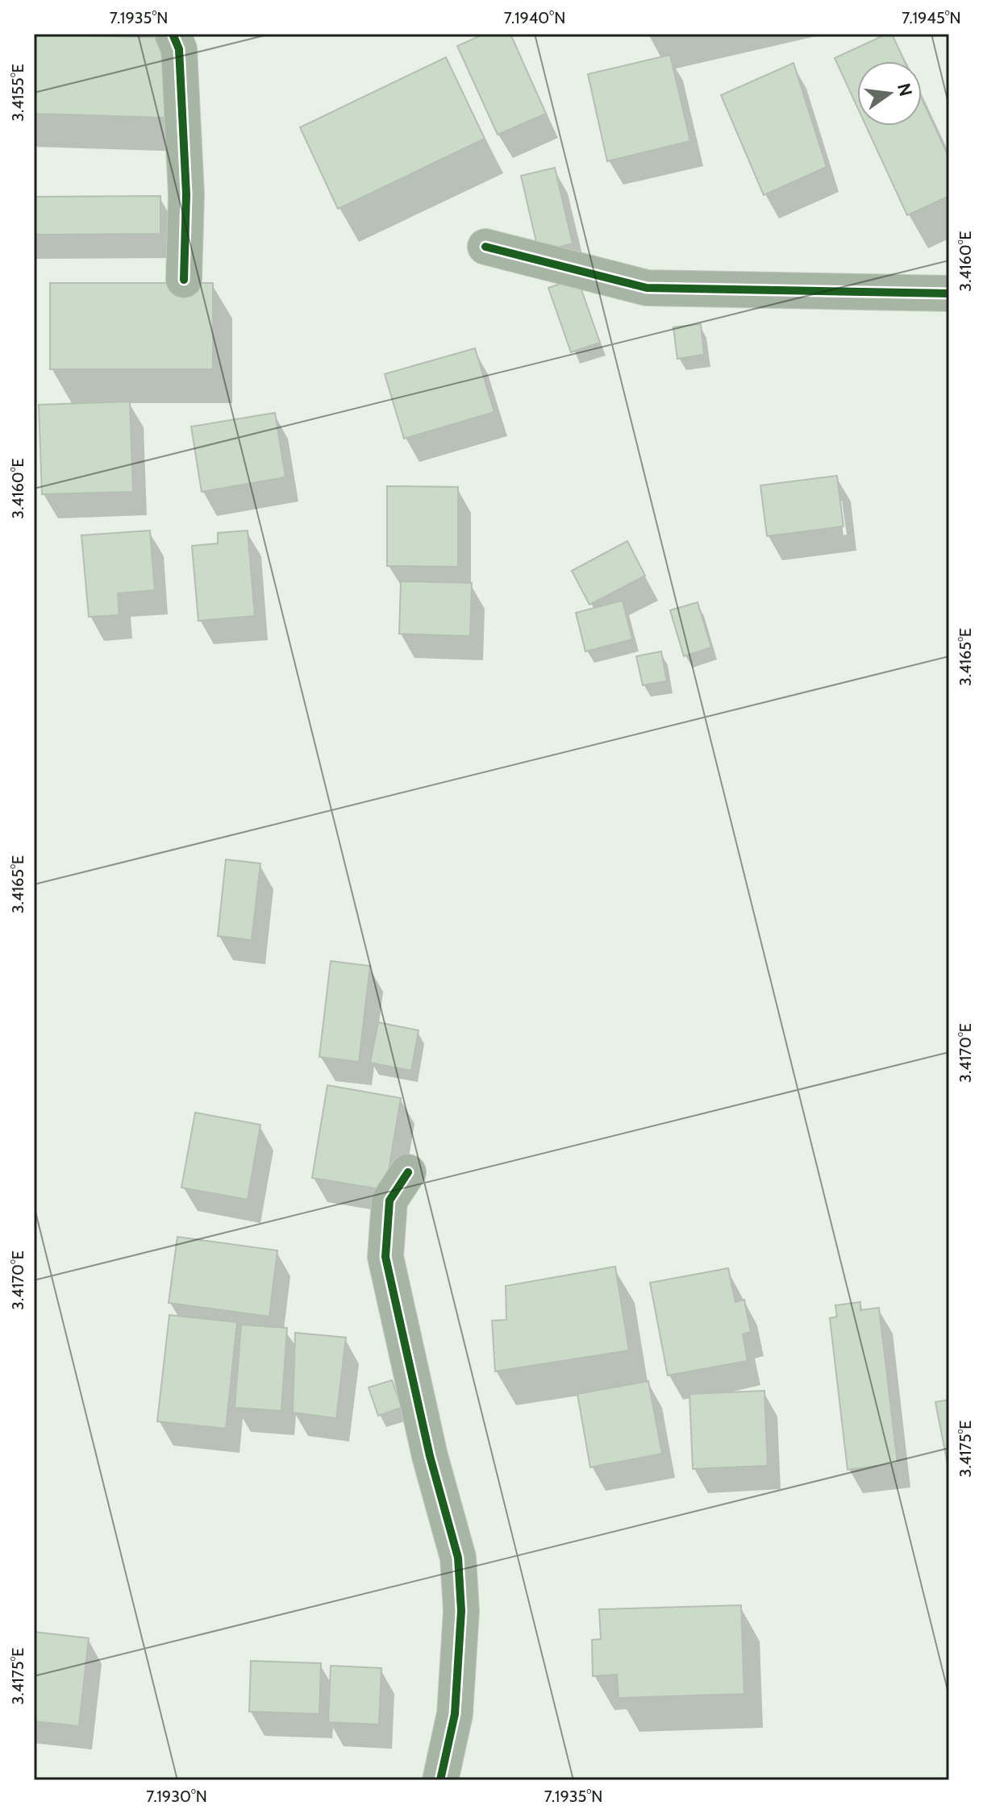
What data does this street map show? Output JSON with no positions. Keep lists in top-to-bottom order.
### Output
{
  "north": "right",
  "coordinates": [
    "7.1935°N",
    "7.1940°N",
    "7.1945°N",
    "3.4155°E",
    "3.4160°E",
    "3.4165°E",
    "3.4170°E",
    "3.4175°E",
    "7.1930°N"
  ]
}
